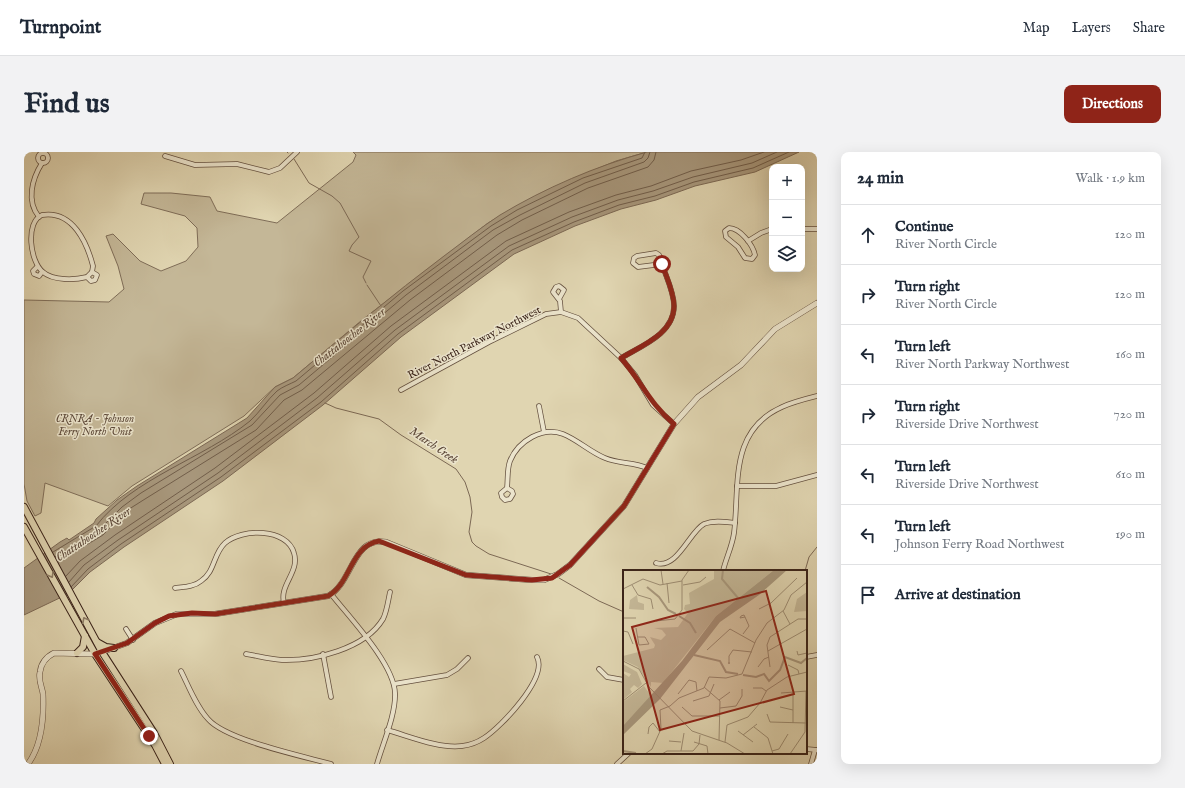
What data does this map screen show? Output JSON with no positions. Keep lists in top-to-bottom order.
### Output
{
  "streets": {
    "street": ["River North Parkway Northwest"]
  },
  "water": ["Chattahoochee River", "March Creek"],
  "parks": ["CRNRA - Johnson Ferry North Unit"],
  "page": {
    "header": "Turnpoint",
    "nav": ["Map", "Layers", "Share"],
    "buttons": "Directions",
    "title": "Find us",
    "heading": ["24 min", "Walk · 1.9 km"],
    "map_buttons": ["+", "−"],
    "list": [
      ["Continue", "River North Circle", "120 m"],
      ["Turn right", "River North Circle", "120 m"],
      ["Turn left", "River North Parkway Northwest", "160 m"],
      ["Turn right", "Riverside Drive Northwest", "720 m"],
      ["Turn left", "Riverside Drive Northwest", "610 m"],
      ["Turn left", "Johnson Ferry Road Northwest", "190 m"],
      "Arrive at destination"
    ]
  }
}
